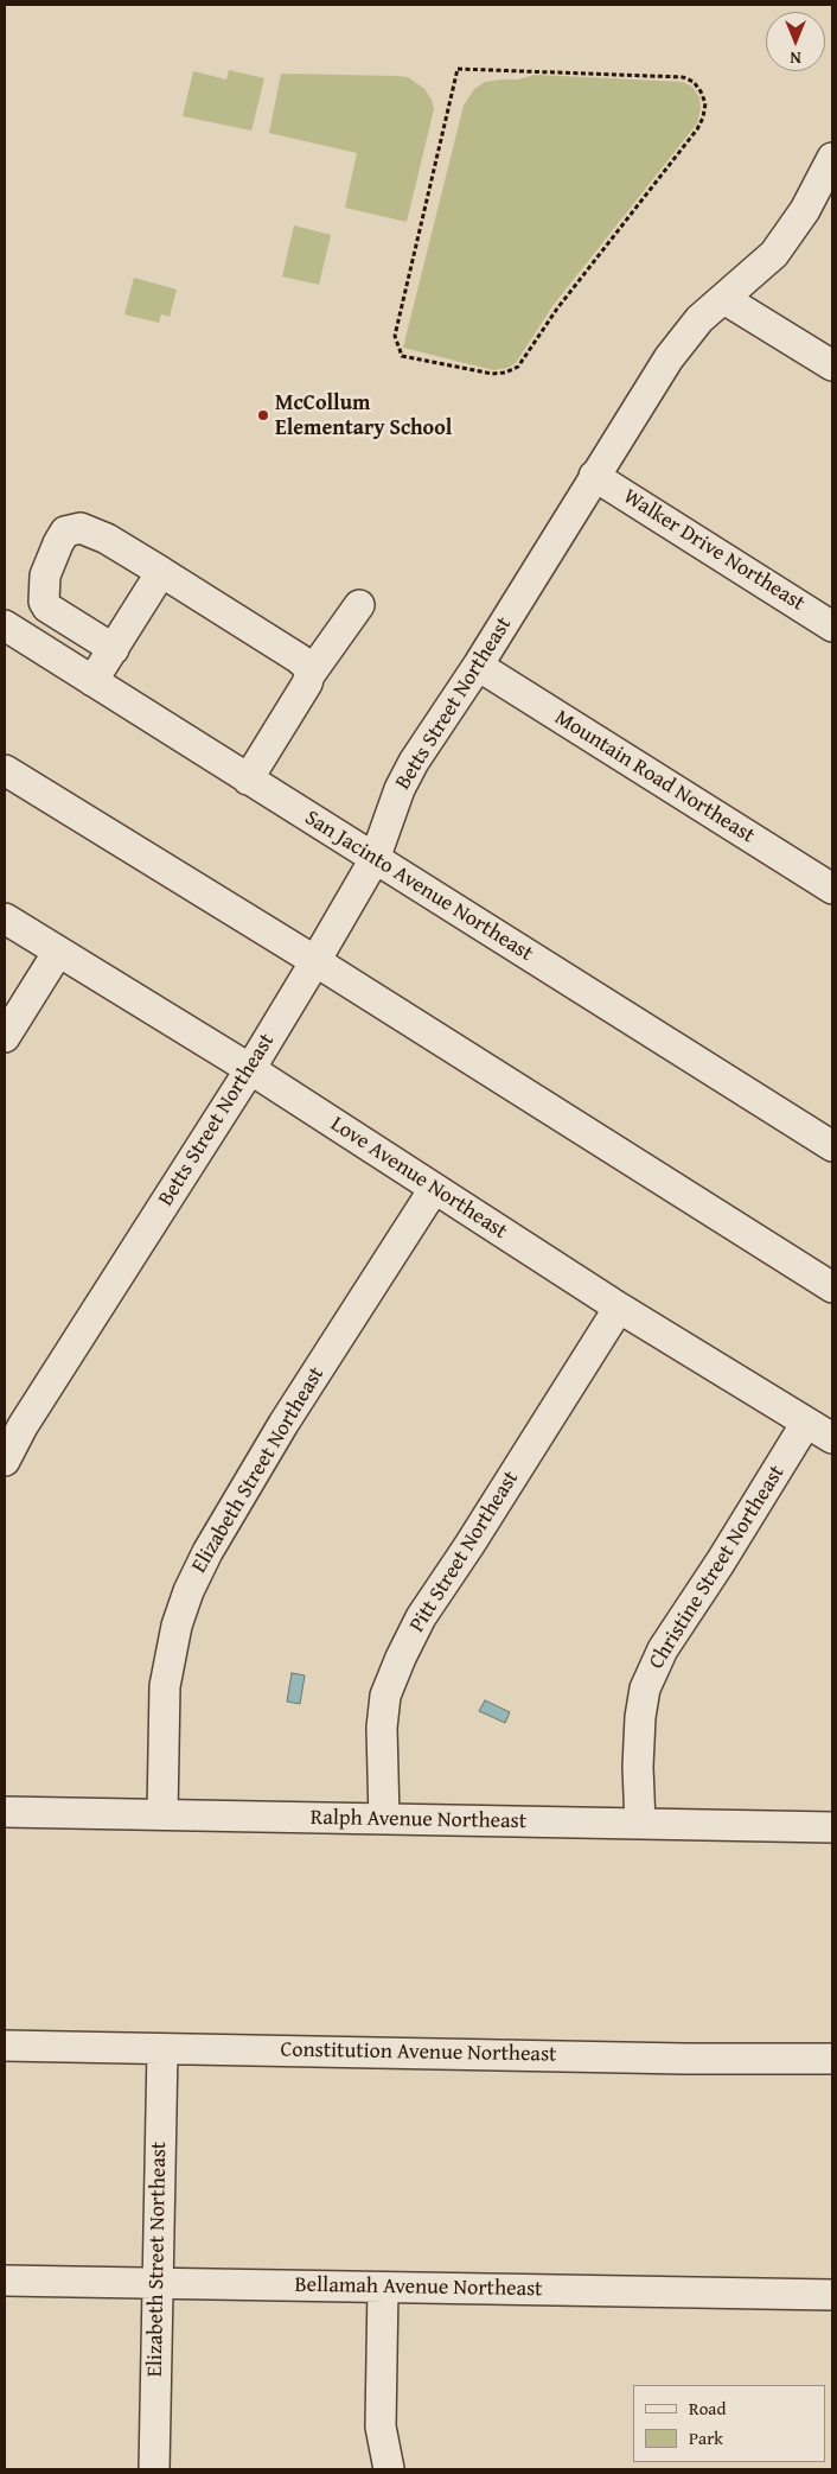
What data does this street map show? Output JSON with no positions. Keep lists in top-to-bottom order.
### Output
{
  "streets": {
    "street": [
      "Walker Drive Northeast",
      "Betts Street Northeast",
      "Mountain Road Northeast",
      "San Jacinto Avenue Northeast",
      "Love Avenue Northeast",
      "Elizabeth Street Northeast",
      "Pitt Street Northeast",
      "Christine Street Northeast",
      "Ralph Avenue Northeast",
      "Constitution Avenue Northeast",
      "Bellamah Avenue Northeast"
    ]
  },
  "crossings": [
    ["Walker Drive Northeast", "Betts Street Northeast"],
    ["Betts Street Northeast", "Mountain Road Northeast"],
    ["Betts Street Northeast", "San Jacinto Avenue Northeast"],
    ["Betts Street Northeast", "Love Avenue Northeast"],
    ["Love Avenue Northeast", "Elizabeth Street Northeast"],
    ["Love Avenue Northeast", "Pitt Street Northeast"],
    ["Love Avenue Northeast", "Christine Street Northeast"],
    ["Elizabeth Street Northeast", "Ralph Avenue Northeast"],
    ["Elizabeth Street Northeast", "Constitution Avenue Northeast"],
    ["Elizabeth Street Northeast", "Bellamah Avenue Northeast"],
    ["Pitt Street Northeast", "Ralph Avenue Northeast"],
    ["Christine Street Northeast", "Ralph Avenue Northeast"]
  ],
  "places": ["McCollum Elementary School"],
  "legend": ["Road", "Park"],
  "north": "bottom"
}
